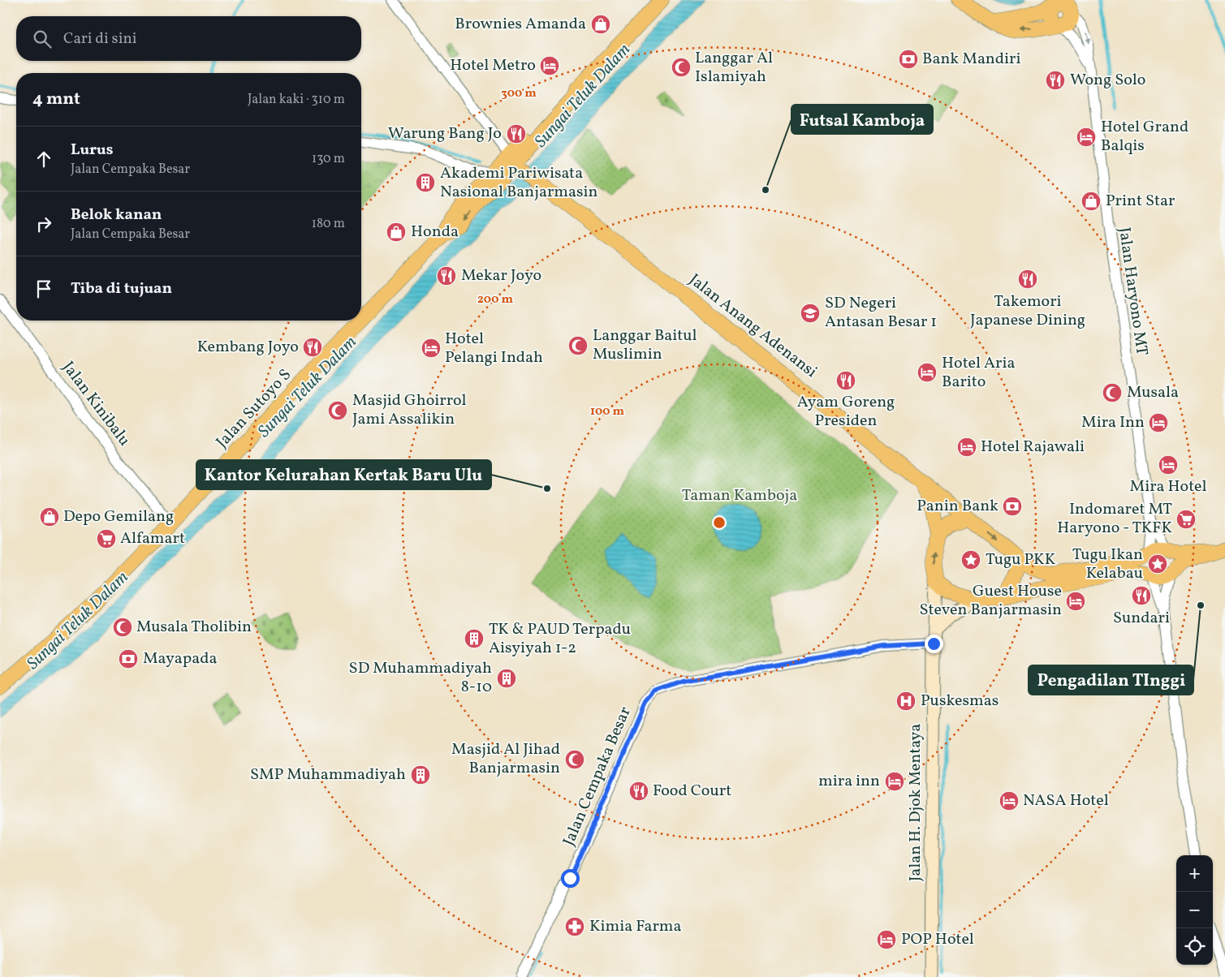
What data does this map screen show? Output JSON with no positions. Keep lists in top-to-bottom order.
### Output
{
  "streets": {
    "highway": ["Jalan Anang Adenansi", "Jalan Sutoyo S"],
    "main road": ["Jalan H. Djok Mentaya"],
    "street": ["Jalan Haryono MT", "Jalan Kinibalu", "Jalan Cempaka Besar"]
  },
  "crossings": [
    ["Jalan Anang Adenansi", "Jalan Sutoyo S"],
    ["Jalan Anang Adenansi", "Jalan H. Djok Mentaya"],
    ["Jalan Kinibalu", "Jalan Sutoyo S"],
    ["Jalan Cempaka Besar", "Jalan H. Djok Mentaya"]
  ],
  "water": ["Sungai Teluk Dalam"],
  "parks": ["Taman Kamboja"],
  "places": {
    "shop": [
      "Brownies Amanda",
      "Print Star",
      "Honda",
      "Depo Gemilang"
    ],
    "bank": ["Bank Mandiri", "Panin Bank", "Mayapada"],
    "hotel": [
      "Hotel Metro",
      "Hotel Grand Balqis",
      "Hotel Pelangi Indah",
      "Hotel Aria Barito",
      "Mira Inn",
      "Hotel Rajawali",
      "Mira Hotel",
      "Guest House Steven Banjarmasin",
      "mira inn",
      "NASA Hotel",
      "POP Hotel"
    ],
    "mosque": [
      "Langgar Al Islamiyah",
      "Langgar Baitul Muslimin",
      "Musala",
      "Masjid Ghoirrol Jami Assalikin",
      "Musala Tholibin",
      "Masjid Al Jihad Banjarmasin"
    ],
    "restaurant": [
      "Wong Solo",
      "Warung Bang Jo",
      "Mekar Joyo",
      "Takemori Japanese Dining",
      "Kembang Joyo",
      "Ayam Goreng Presiden",
      "Sundari",
      "Food Court"
    ],
    "building": [
      "Akademi Pariwisata Nasional Banjarmasin",
      "TK & PAUD Terpadu Aisyiyah 1-2",
      "SD Muhammadiyah 8-10",
      "SMP Muhammadiyah"
    ],
    "other": ["Futsal Kamboja", "Kantor Kelurahan Kertak Baru Ulu", "Pengadilan TInggi"],
    "school or university": ["SD Negeri Antasan Besar 1"],
    "supermarket": ["Indomaret MT Haryono - TKFK", "Alfamart"],
    "place": ["Tugu PKK", "Tugu Ikan Kelabau"],
    "hospital": ["Puskesmas"],
    "pharmacy": ["Kimia Farma"]
  },
  "page": {
    "search": "Cari di sini",
    "heading": ["4 mnt", "Jalan kaki · 310 m"],
    "list": [
      ["Lurus", "Jalan Cempaka Besar", "130 m"],
      ["Belok kanan", "Jalan Cempaka Besar", "180 m"],
      "Tiba di tujuan"
    ],
    "map_buttons": ["+", "−"]
  },
  "rings": ["300 m", "200 m", "100 m"]
}
